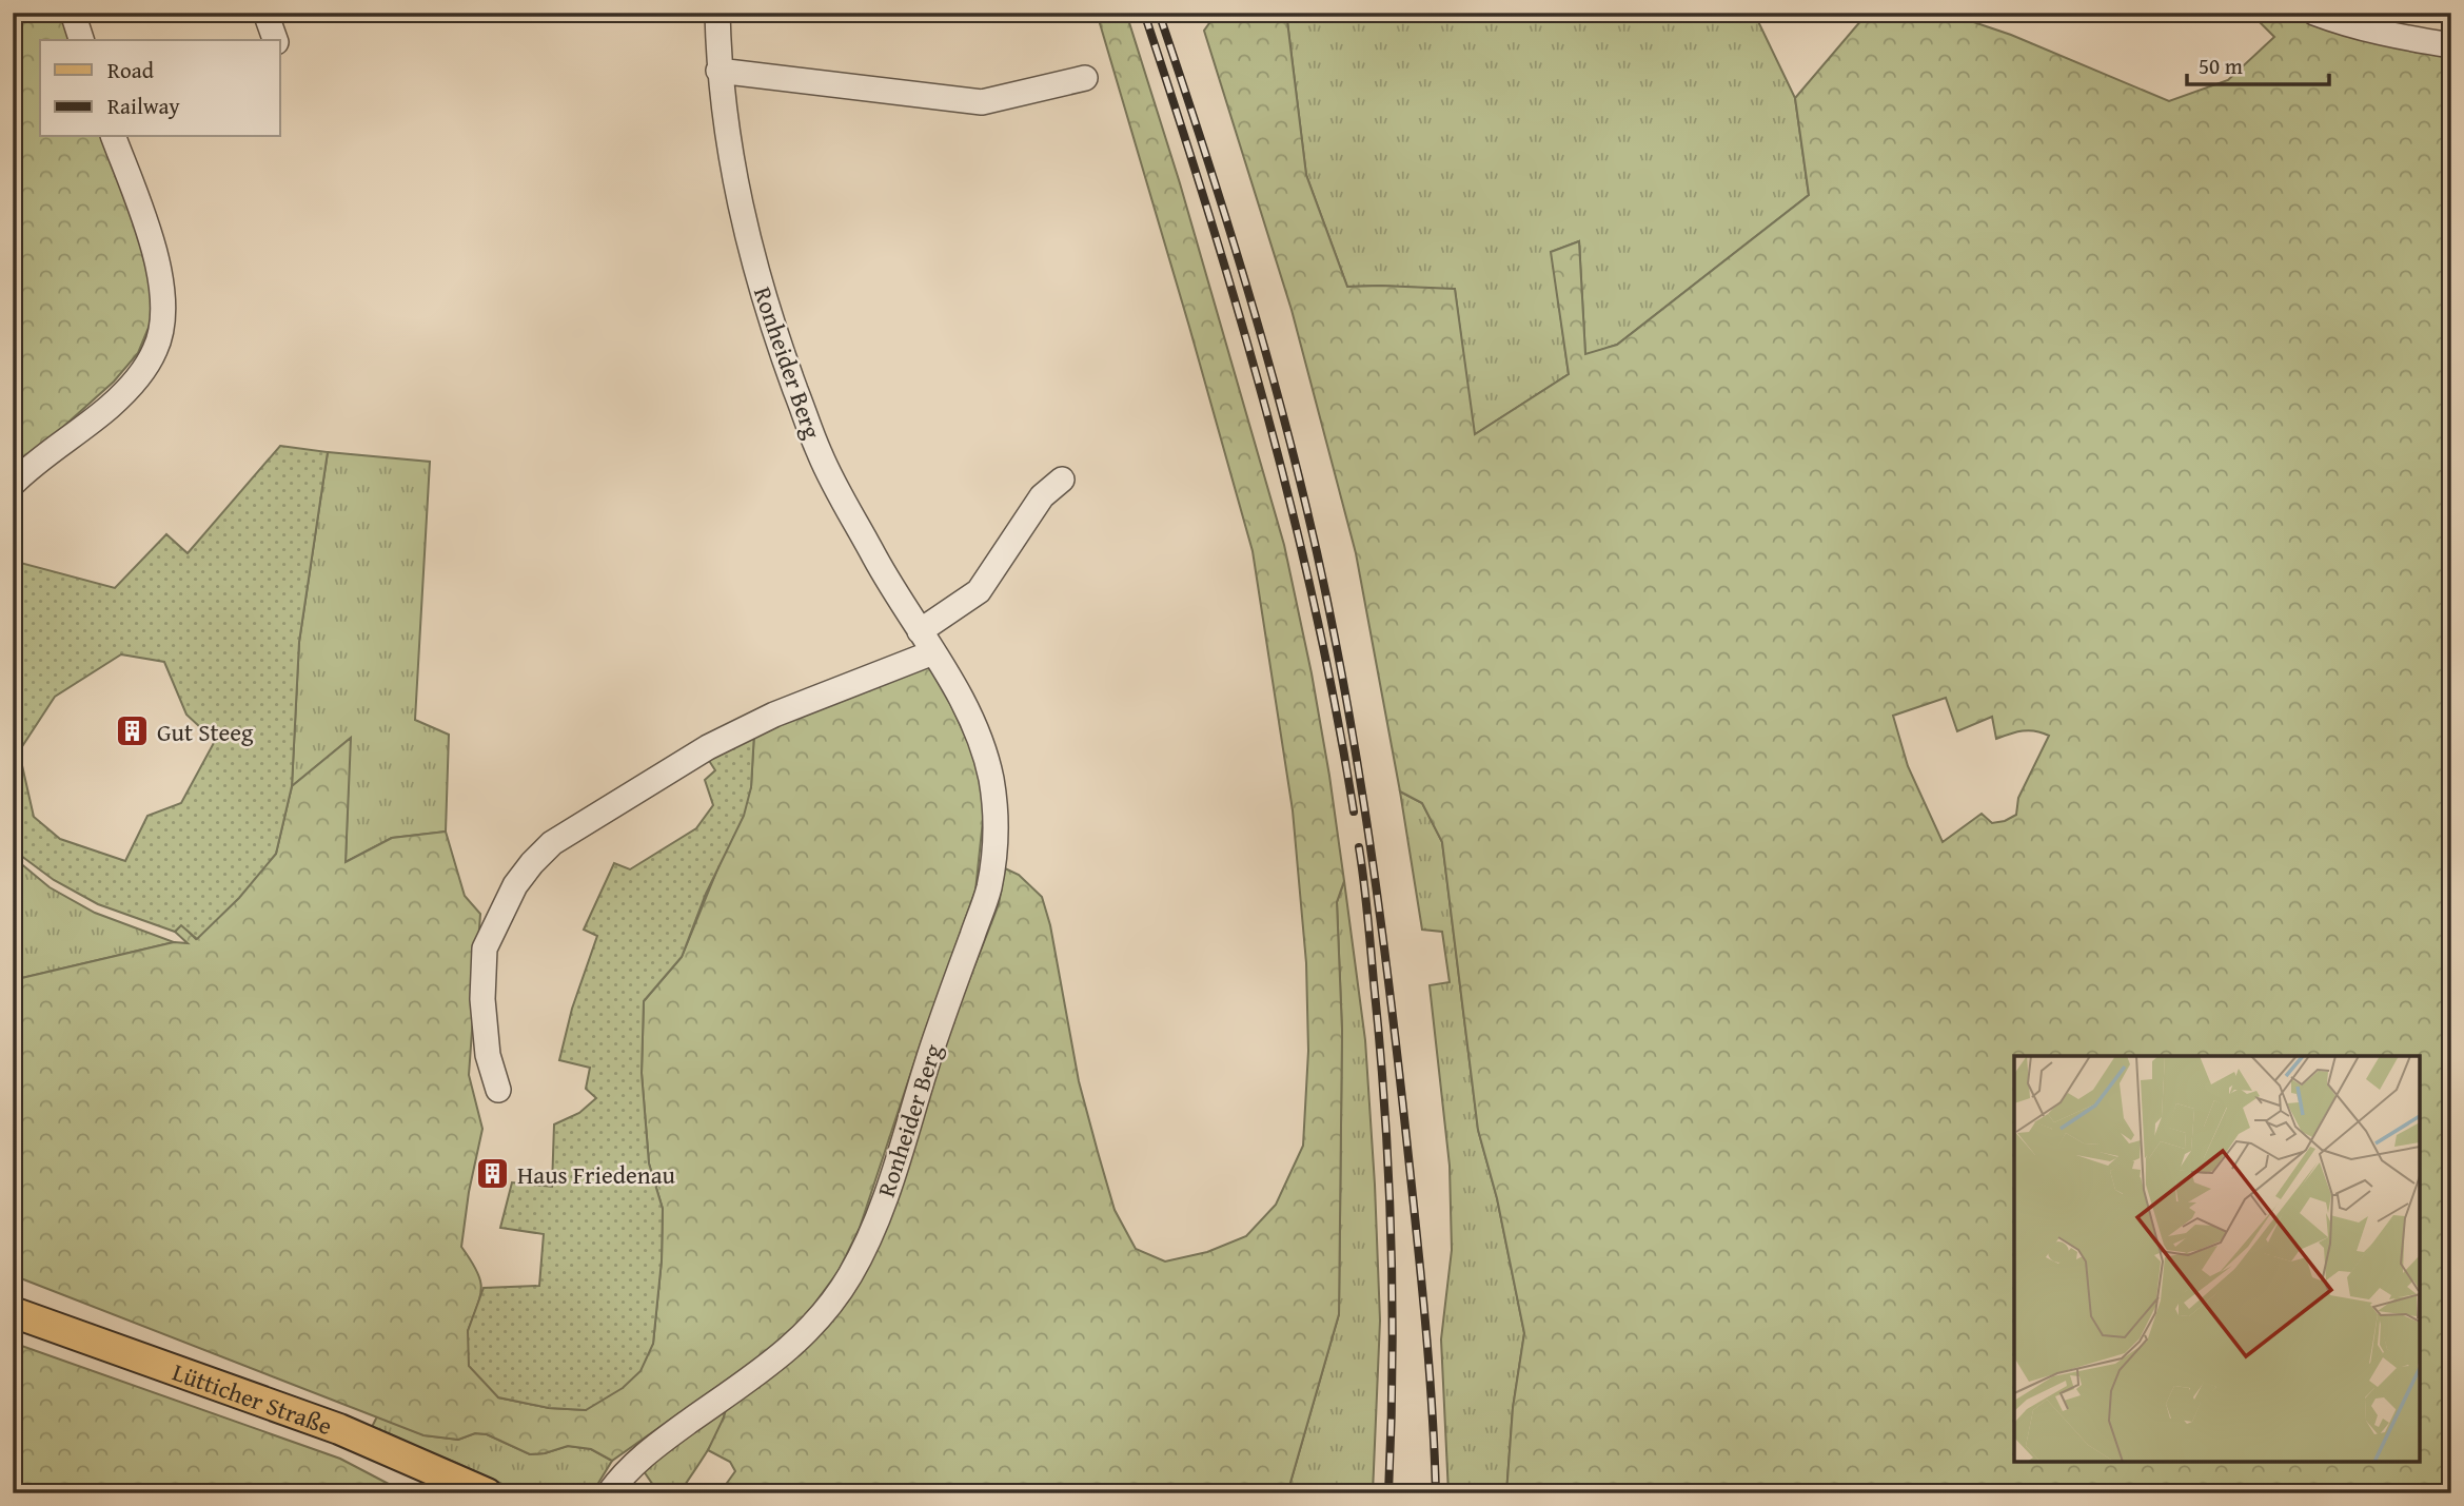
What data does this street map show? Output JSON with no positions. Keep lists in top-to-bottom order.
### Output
{
  "streets": {
    "main road": ["Lütticher Straße"],
    "street": ["Ronheider Berg"]
  },
  "places": {
    "building": ["Gut Steeg", "Haus Friedenau"]
  },
  "legend": ["Road", "Railway"],
  "scale_bar": "50 m"
}
